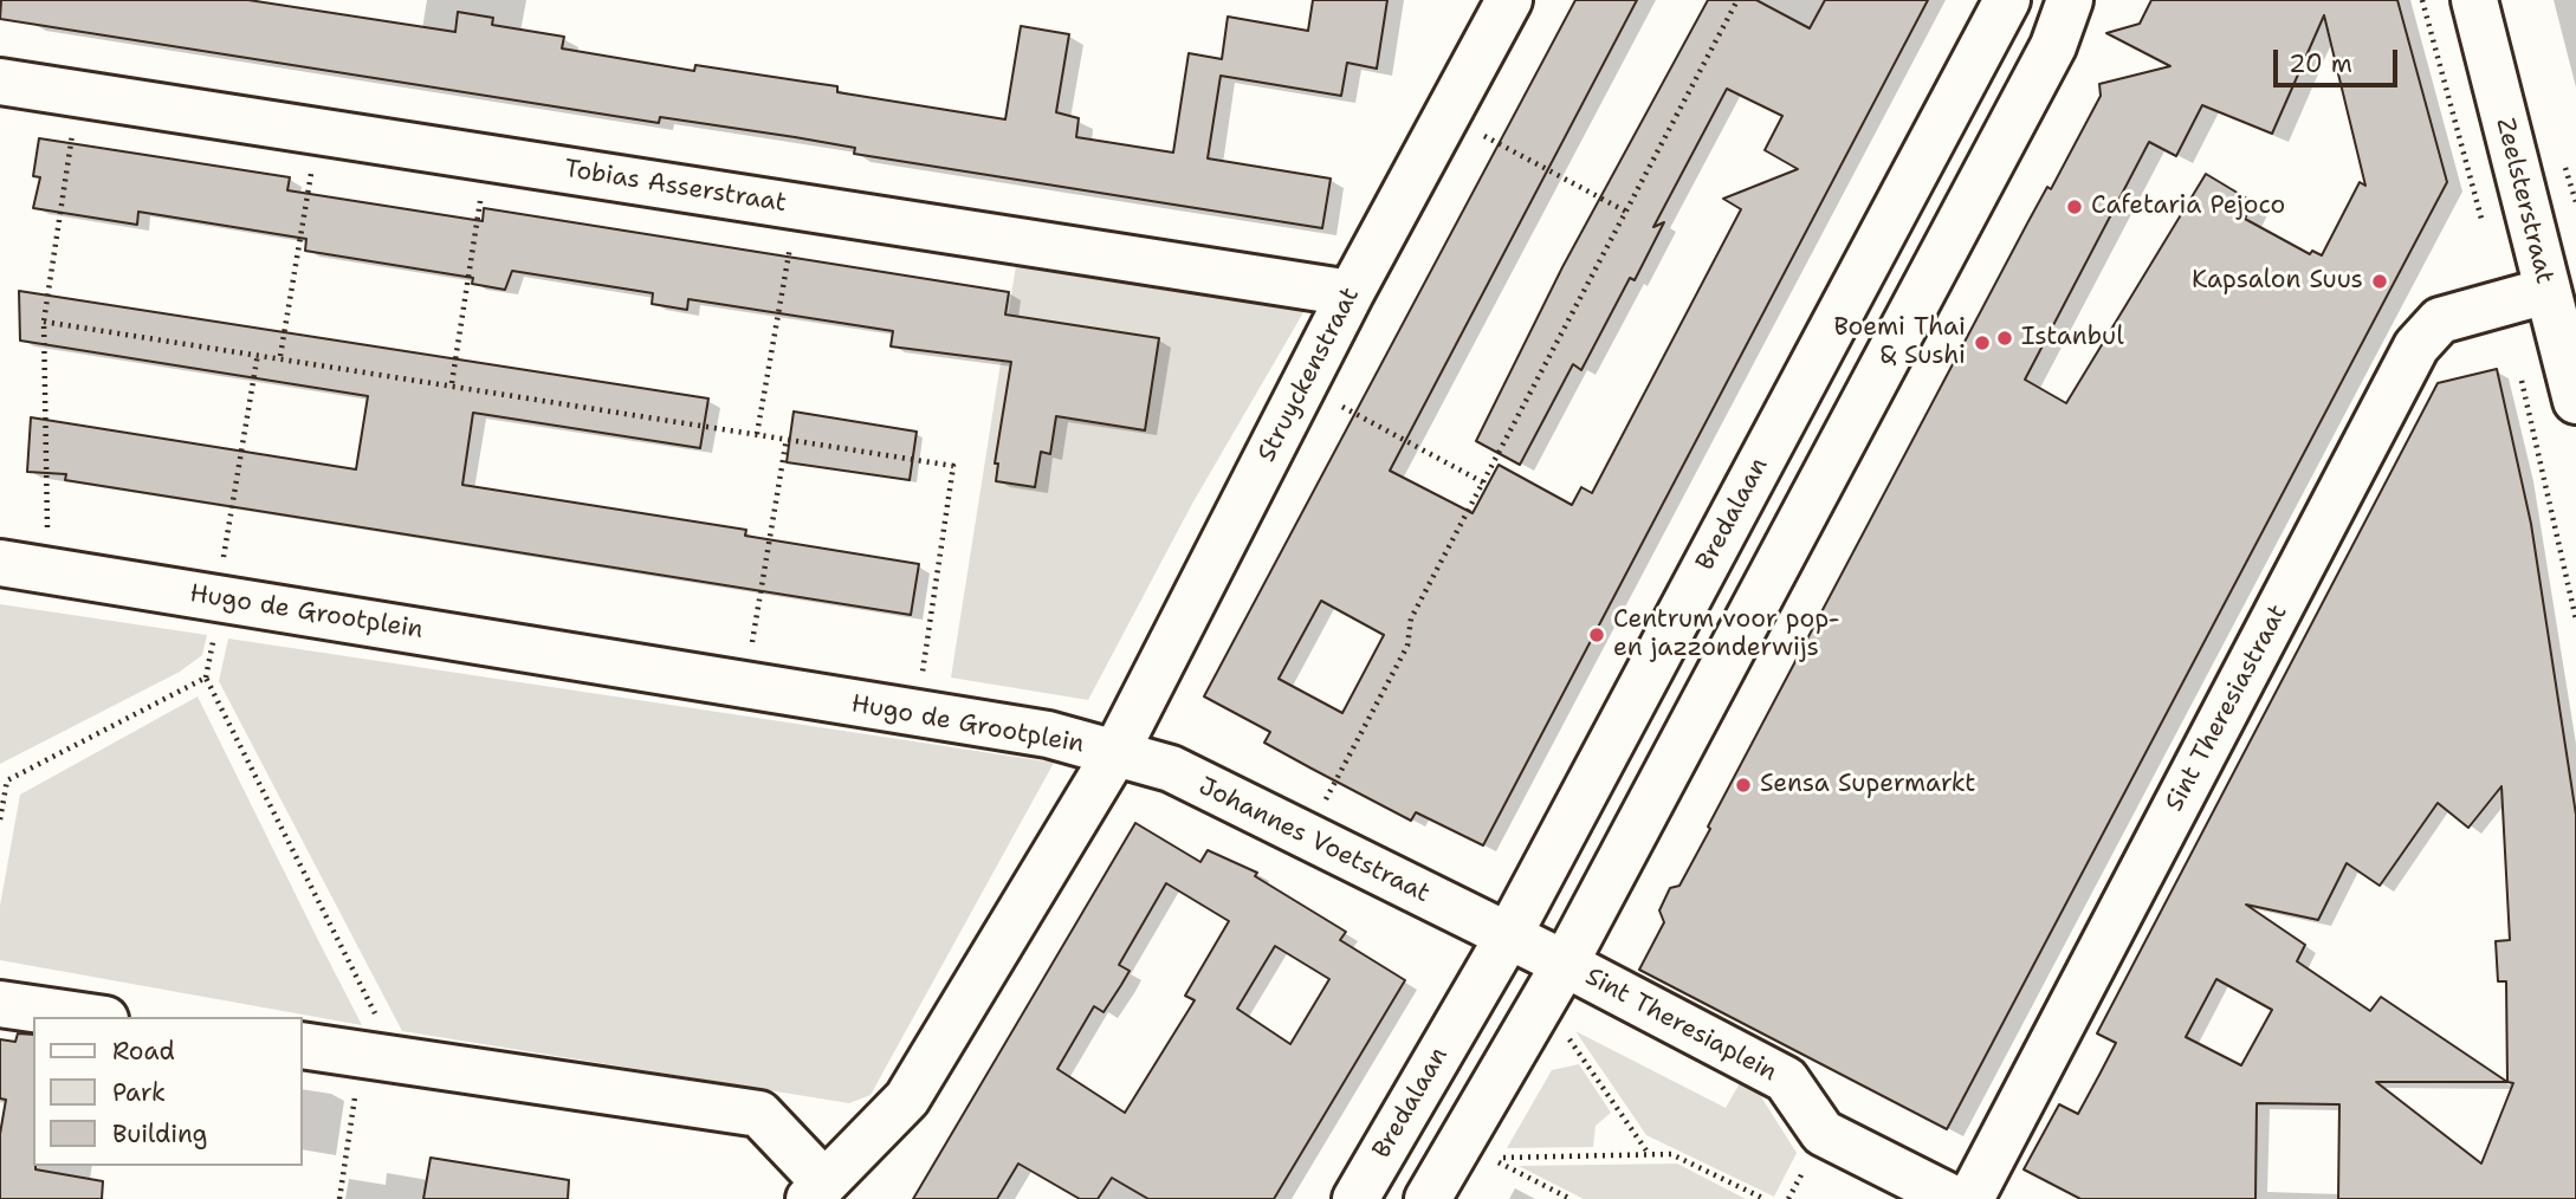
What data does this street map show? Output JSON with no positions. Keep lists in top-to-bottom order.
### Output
{
  "streets": {
    "street": [
      "Tobias Asserstraat",
      "Zeelsterstraat",
      "Struyckenstraat",
      "Bredalaan",
      "Hugo de Grootplein",
      "Sint Theresiastraat",
      "Johannes Voetstraat",
      "Sint Theresiaplein"
    ]
  },
  "crossings": [
    ["Tobias Asserstraat", "Struyckenstraat"],
    ["Zeelsterstraat", "Sint Theresiastraat"],
    ["Struyckenstraat", "Hugo de Grootplein"],
    ["Struyckenstraat", "Johannes Voetstraat"],
    ["Bredalaan", "Johannes Voetstraat"],
    ["Hugo de Grootplein", "Johannes Voetstraat"],
    ["Johannes Voetstraat", "Sint Theresiaplein"]
  ],
  "places": [
    "Cafetaria Pejoco",
    "Kapsalon Suus",
    "Istanbul",
    "Boemi Thai & Sushi",
    "Centrum voor pop- en jazzonderwijs",
    "Sensa Supermarkt"
  ],
  "legend": ["Road", "Park", "Building"],
  "scale_bar": "20 m"
}
